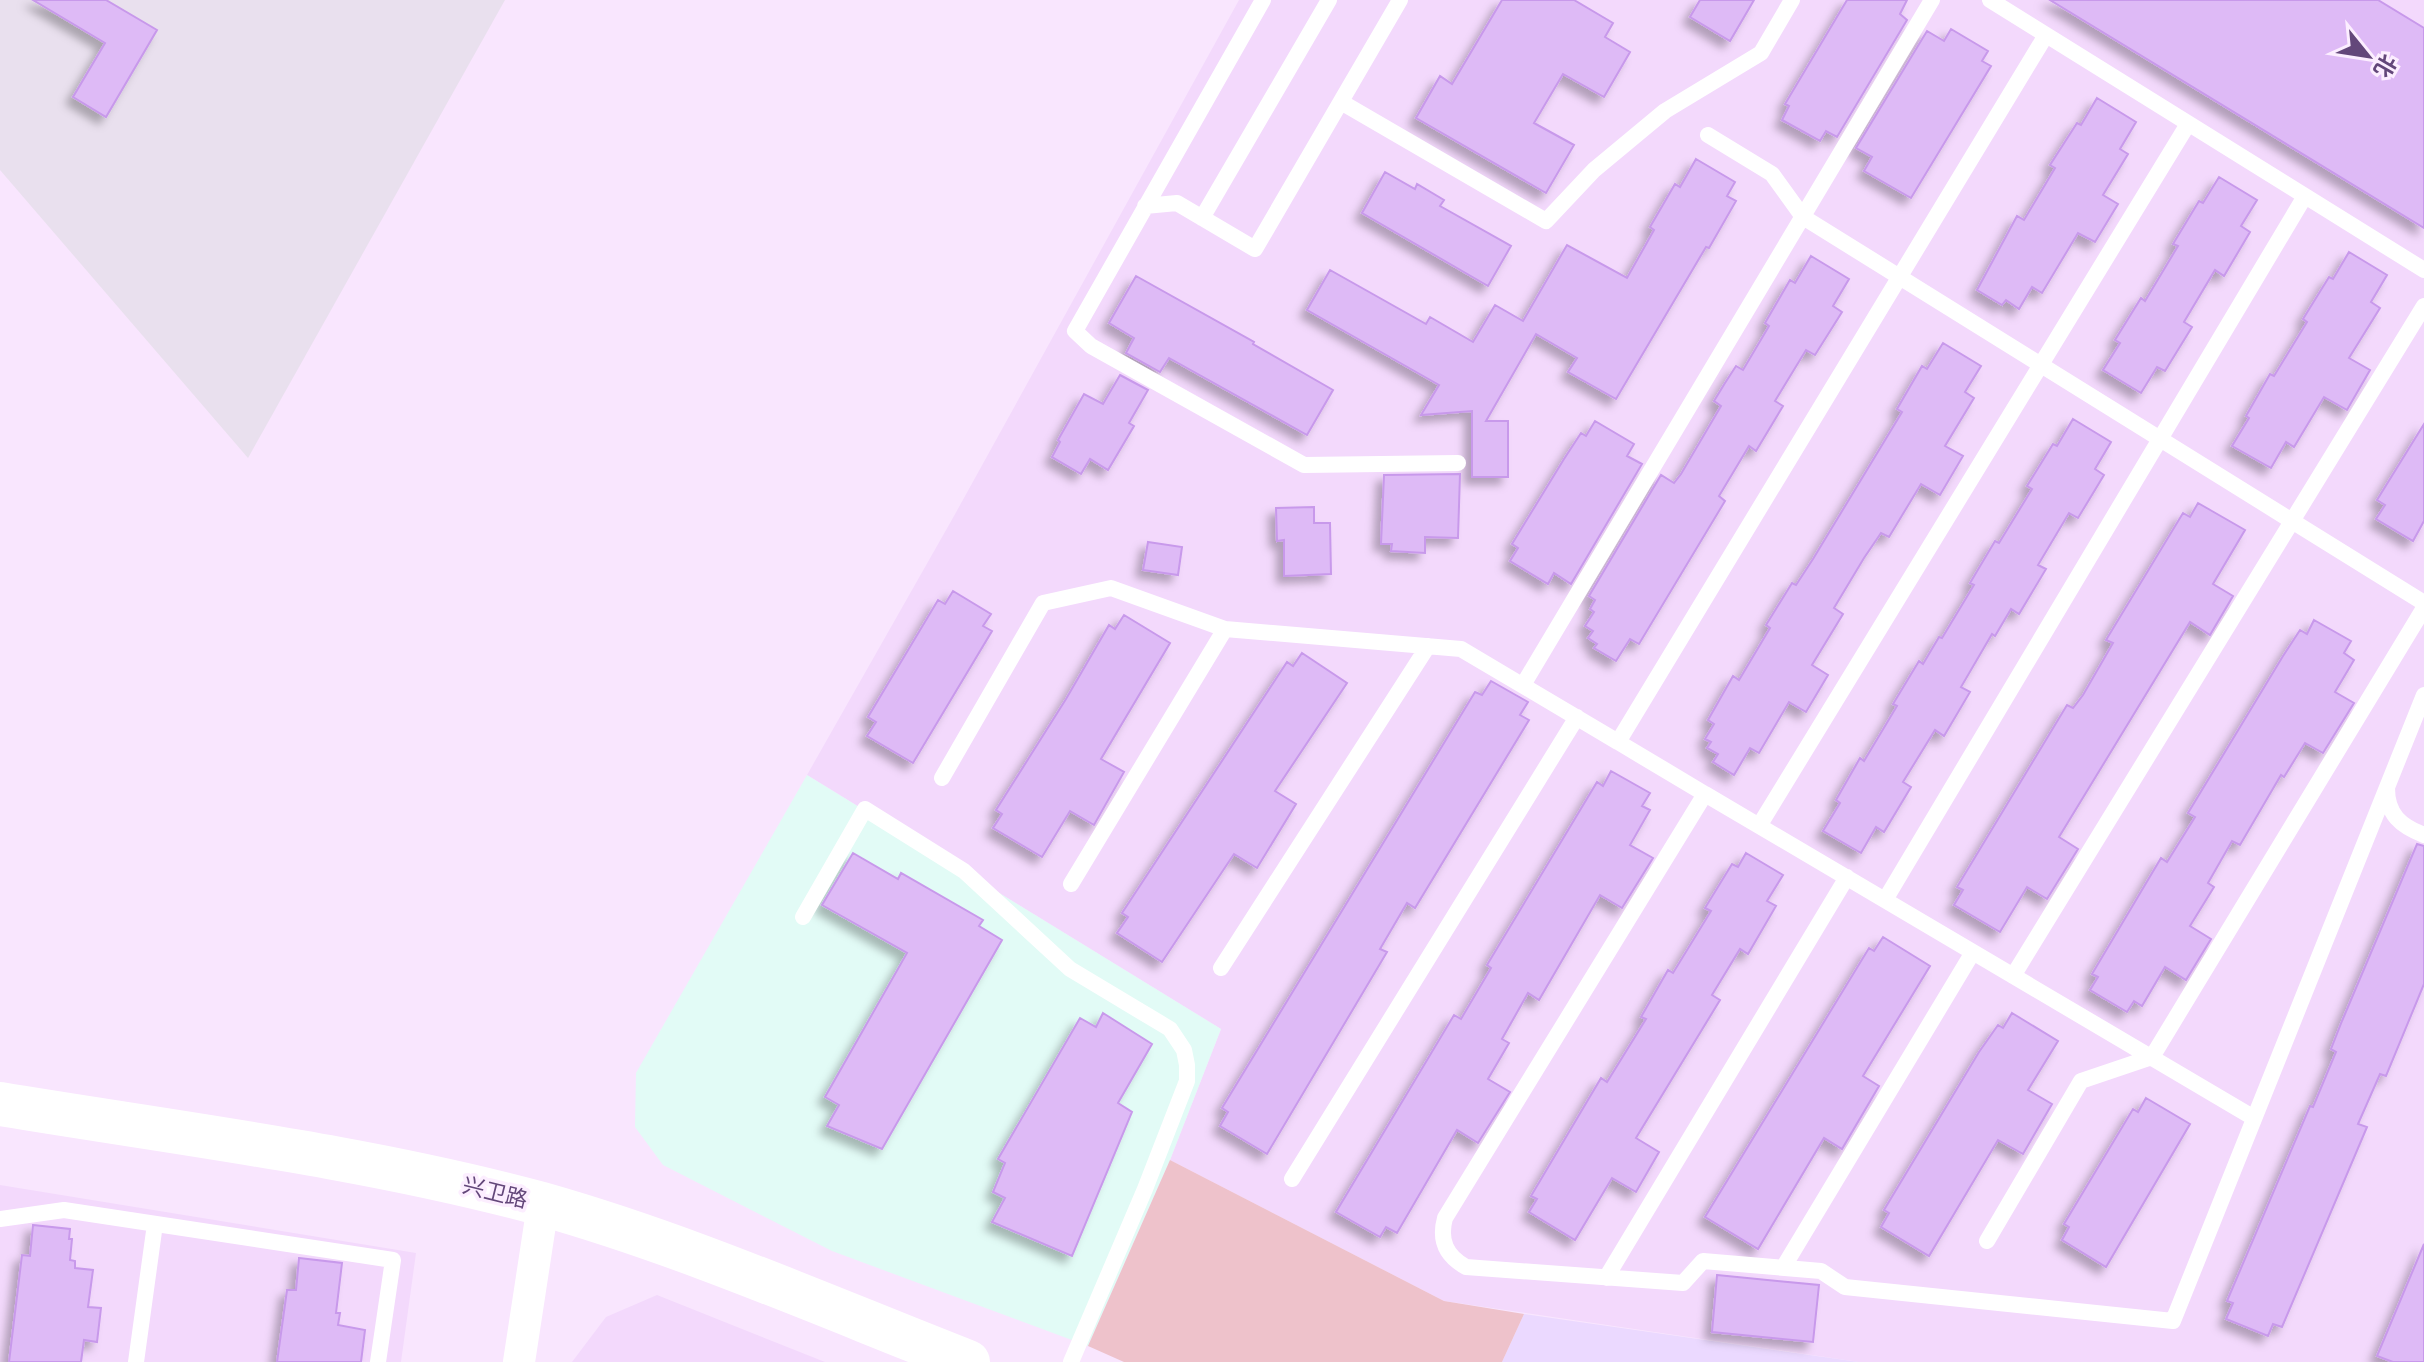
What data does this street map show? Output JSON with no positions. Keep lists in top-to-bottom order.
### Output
{
  "streets": {
    "street": ["兴卫路"]
  },
  "north": "bottom right"
}
